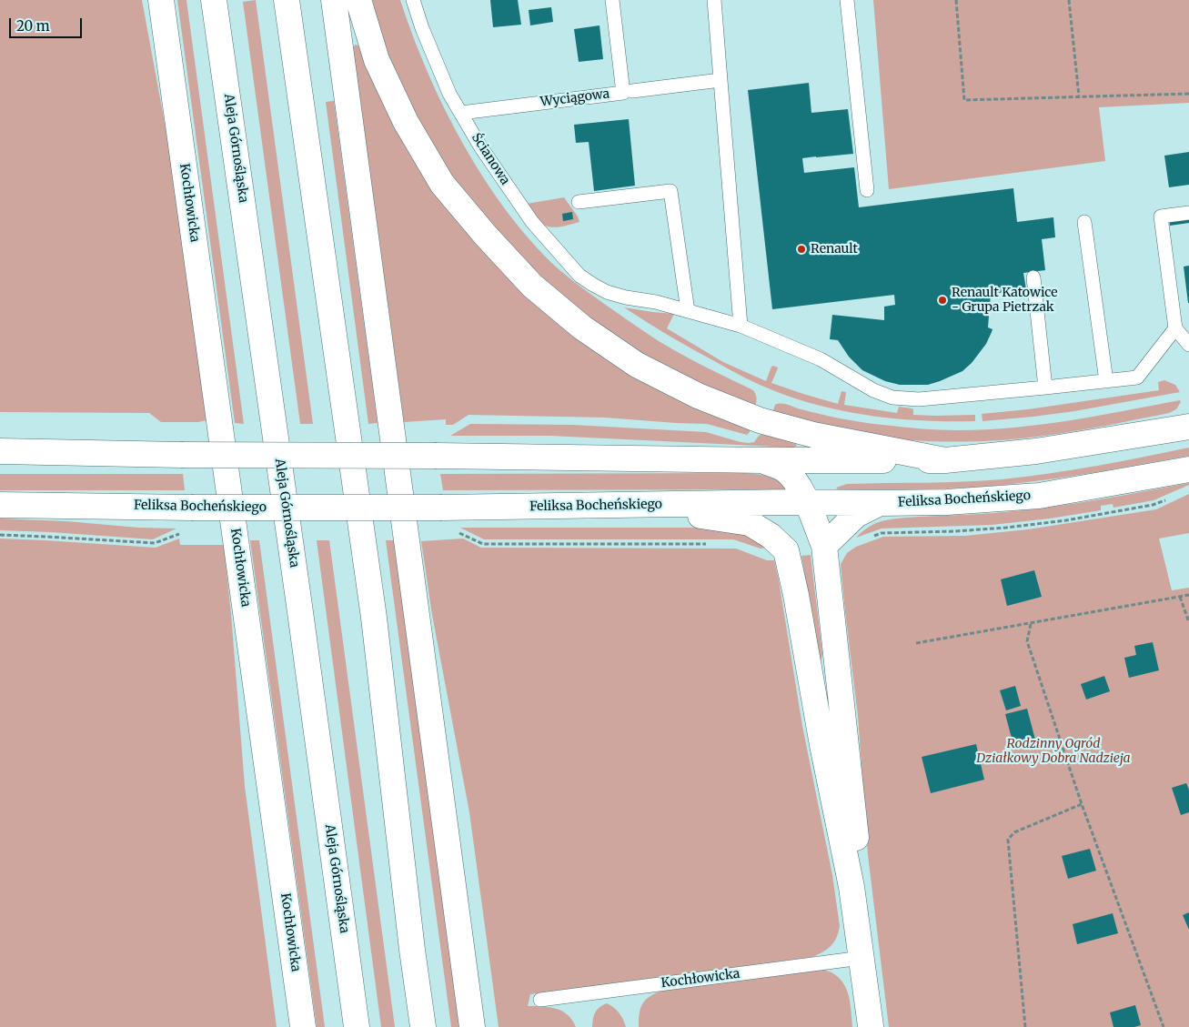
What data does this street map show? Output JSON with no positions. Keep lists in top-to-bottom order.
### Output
{
  "streets": {
    "main road": ["Aleja Górnośląska", "Kochłowicka", "Feliksa Bocheńskiego"],
    "lane": ["Wyciągowa", "Ścianowa"]
  },
  "crossings": [
    ["Wyciągowa", "Ścianowa"]
  ],
  "parks": ["Rodzinny Ogród Działkowy Dobra Nadzieja"],
  "places": ["Renault", "Renault Katowice - Grupa Pietrzak"],
  "scale_bar": "20 m"
}
